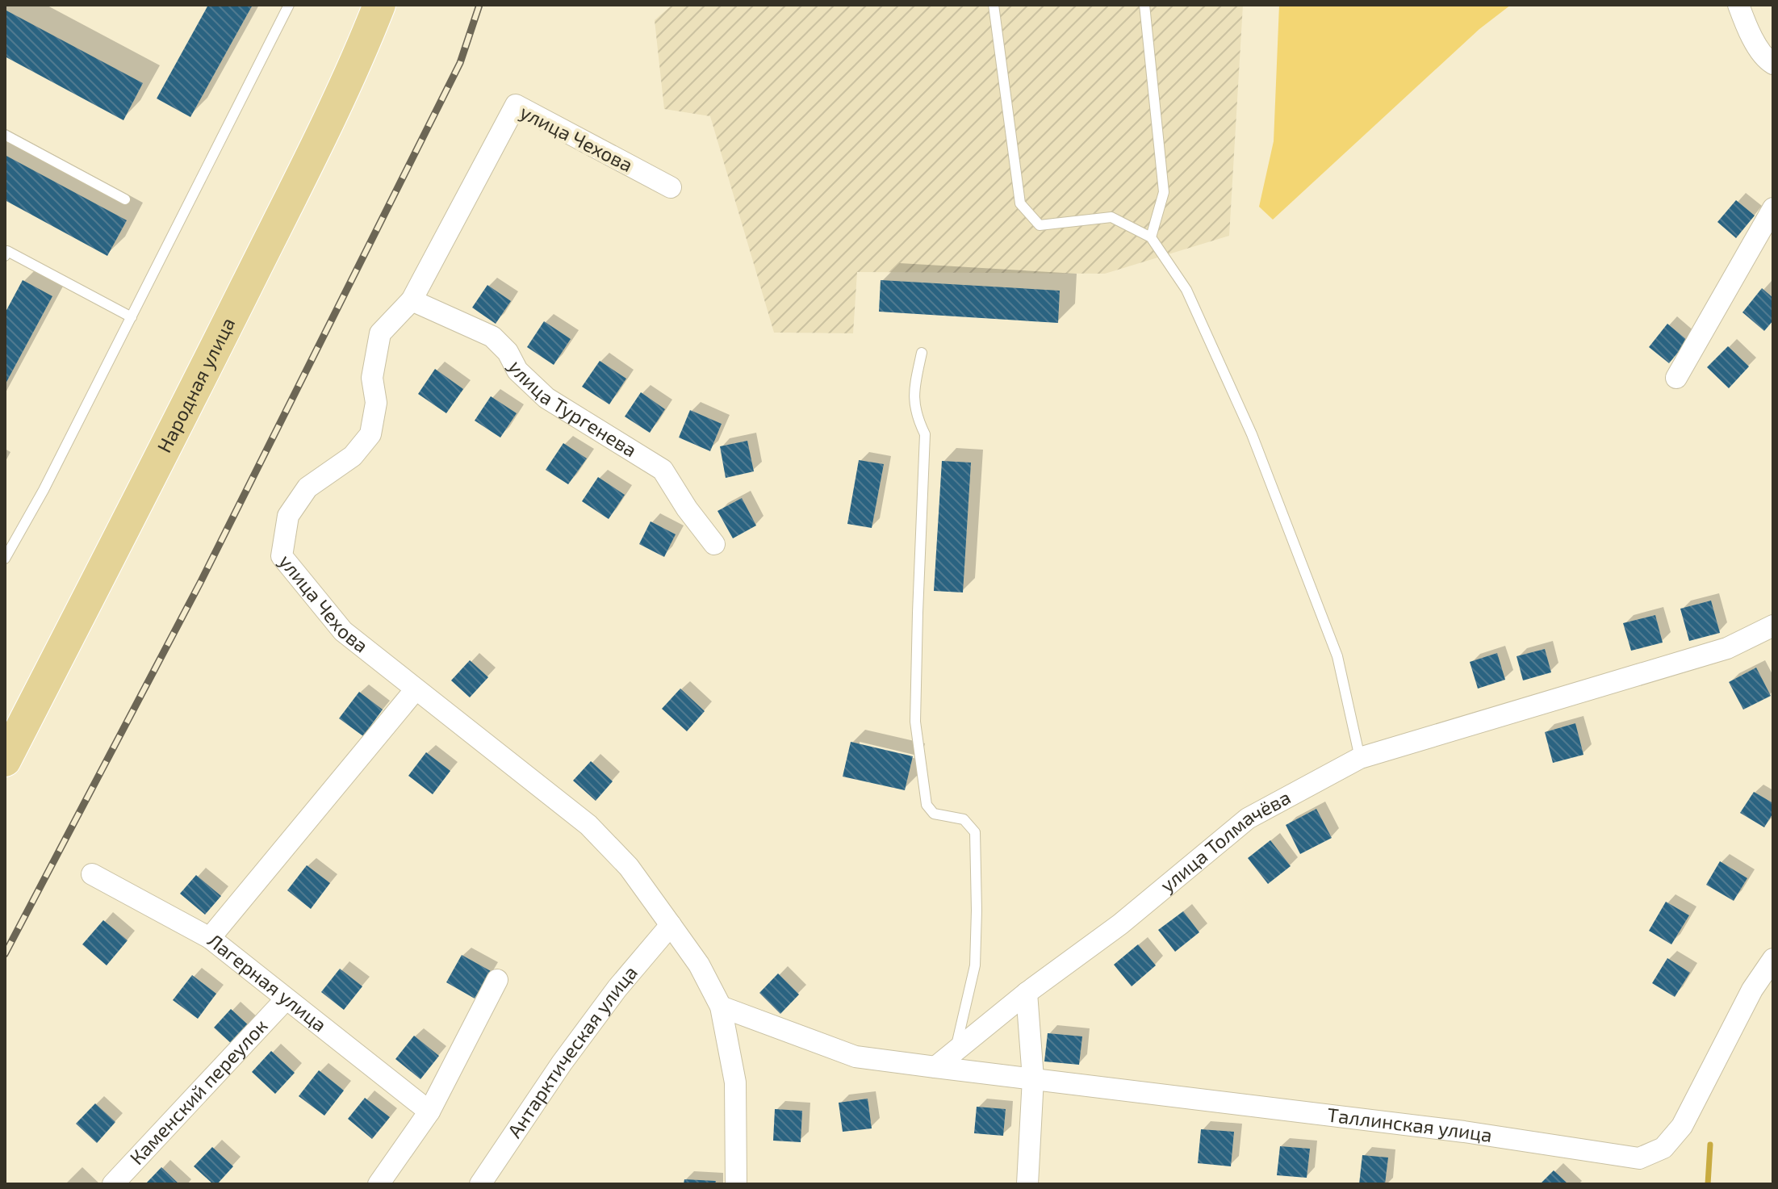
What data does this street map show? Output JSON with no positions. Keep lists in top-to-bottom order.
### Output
{
  "streets": {
    "main road": ["Народная улица"],
    "street": [
      "улица Чехова",
      "улица Тургенева",
      "улица Толмачёва",
      "Лагерная улица",
      "Антарктическая улица",
      "Каменский переулок",
      "Таллинская улица"
    ]
  },
  "crossings": [
    ["улица Чехова", "улица Тургенева"],
    ["улица Чехова", "Антарктическая улица"],
    ["улица Толмачёва", "Таллинская улица"],
    ["Лагерная улица", "Каменский переулок"]
  ]
}
